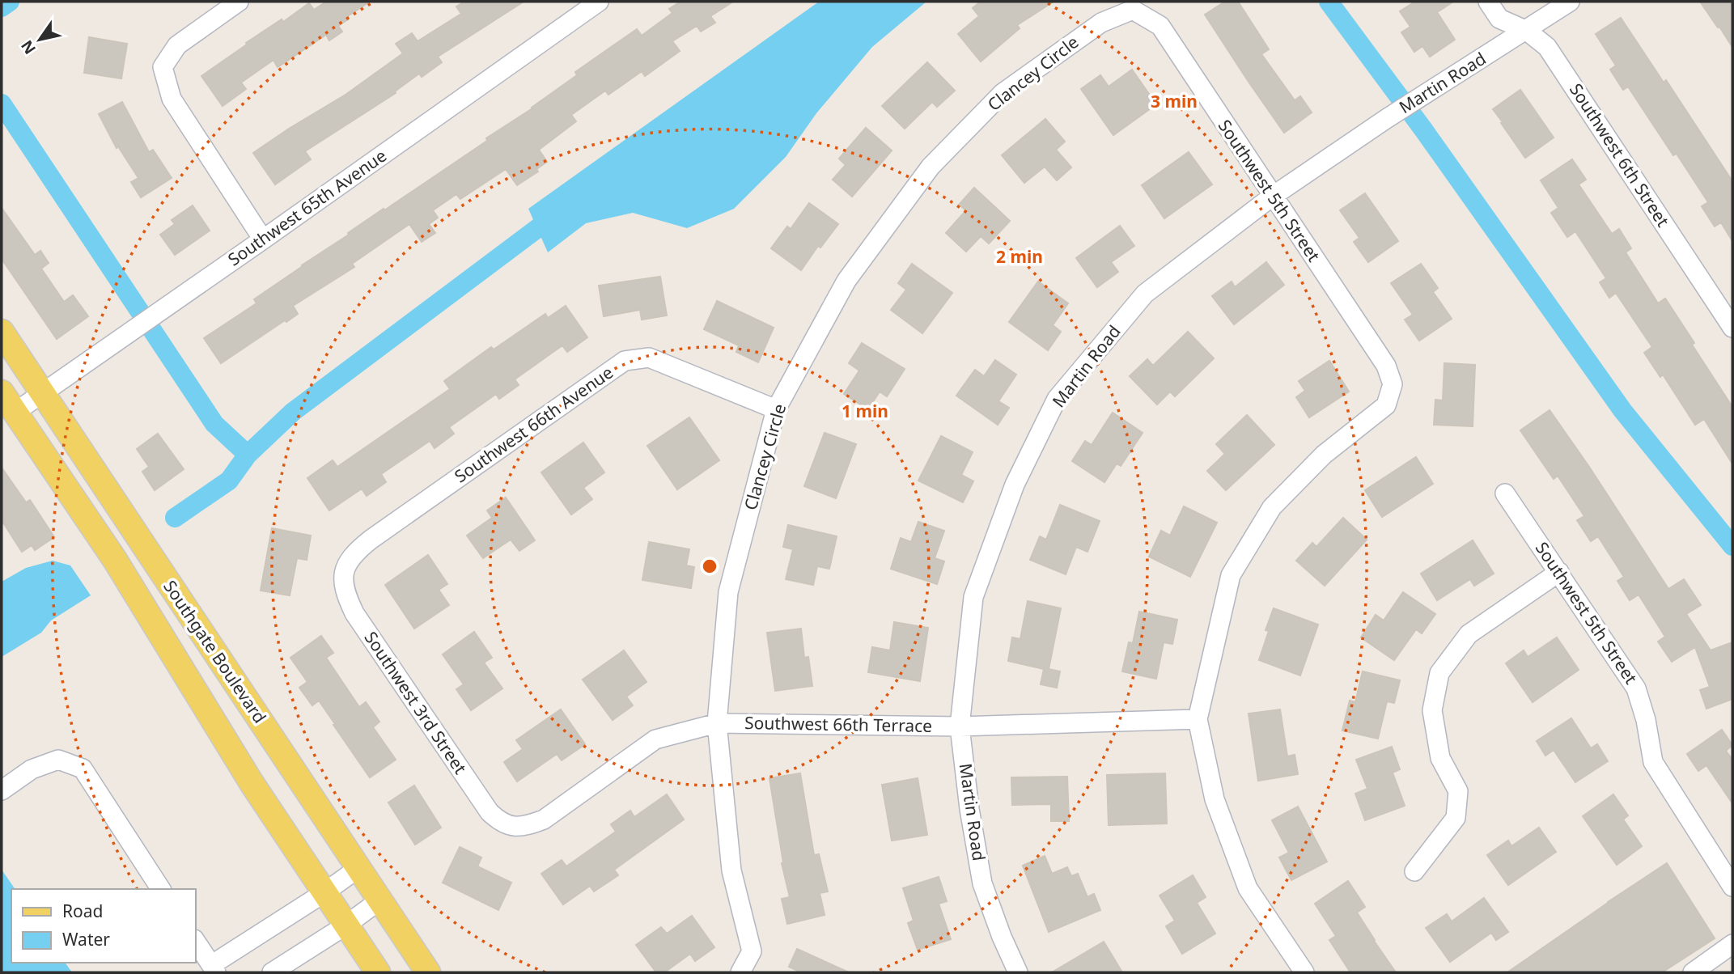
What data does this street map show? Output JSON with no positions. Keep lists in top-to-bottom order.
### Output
{
  "streets": {
    "main road": ["Southgate Boulevard"],
    "street": [
      "Clancey Circle",
      "Martin Road",
      "Southwest 6th Street",
      "Southwest 5th Street",
      "Southwest 65th Avenue",
      "Southwest 66th Avenue",
      "Southwest 3rd Street",
      "Southwest 66th Terrace"
    ]
  },
  "crossings": [
    ["Clancey Circle", "Southwest 5th Street"],
    ["Clancey Circle", "Southwest 66th Avenue"],
    ["Clancey Circle", "Southwest 66th Terrace"],
    ["Martin Road", "Southwest 6th Street"],
    ["Martin Road", "Southwest 5th Street"],
    ["Martin Road", "Southwest 66th Terrace"],
    ["Southwest 5th Street", "Southwest 66th Terrace"],
    ["Southwest 65th Avenue", "Southgate Boulevard"],
    ["Southwest 66th Avenue", "Southwest 3rd Street"],
    ["Southwest 3rd Street", "Southwest 66th Terrace"]
  ],
  "legend": ["Road", "Water"],
  "north": "bottom left",
  "rings": ["3 min", "2 min", "1 min"]
}
